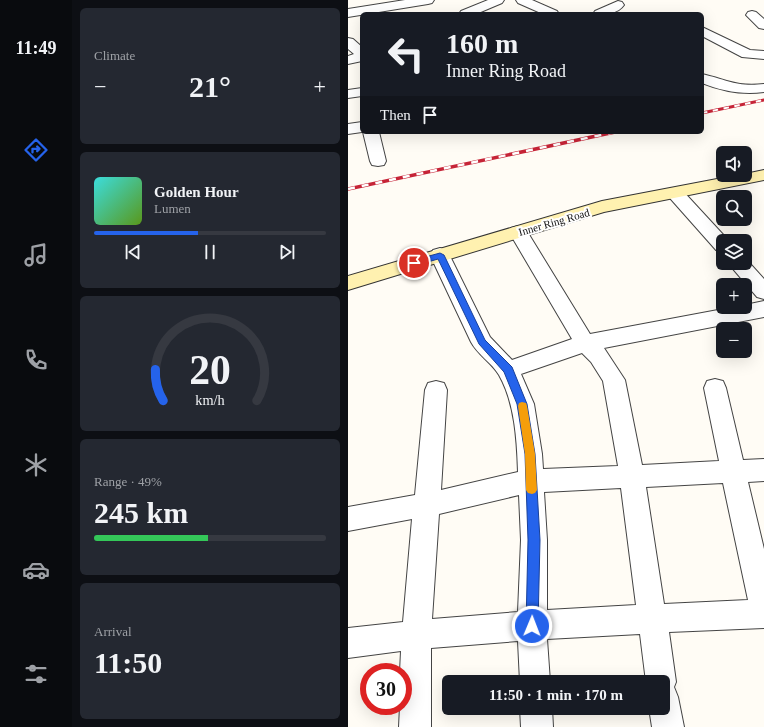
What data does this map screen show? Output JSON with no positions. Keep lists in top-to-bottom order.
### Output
{
  "streets": {
    "main road": ["Inner Ring Road"]
  },
  "page": {
    "tabs": "11:49",
    "tile": [
      "Climate",
      ["Range · 49%", "245 km"],
      ["Arrival", "11:50"]
    ],
    "turn": ["160 m", "Inner Ring Road"],
    "heat": ["−", "21°", "+"],
    "then": "Then",
    "map_buttons": ["+", "−"],
    "song": ["Golden Hour", "Lumen"],
    "limit": "30",
    "trip": "11:50 · 1 min · 170 m",
    "gauge": ["20", "km/h"]
  }
}
